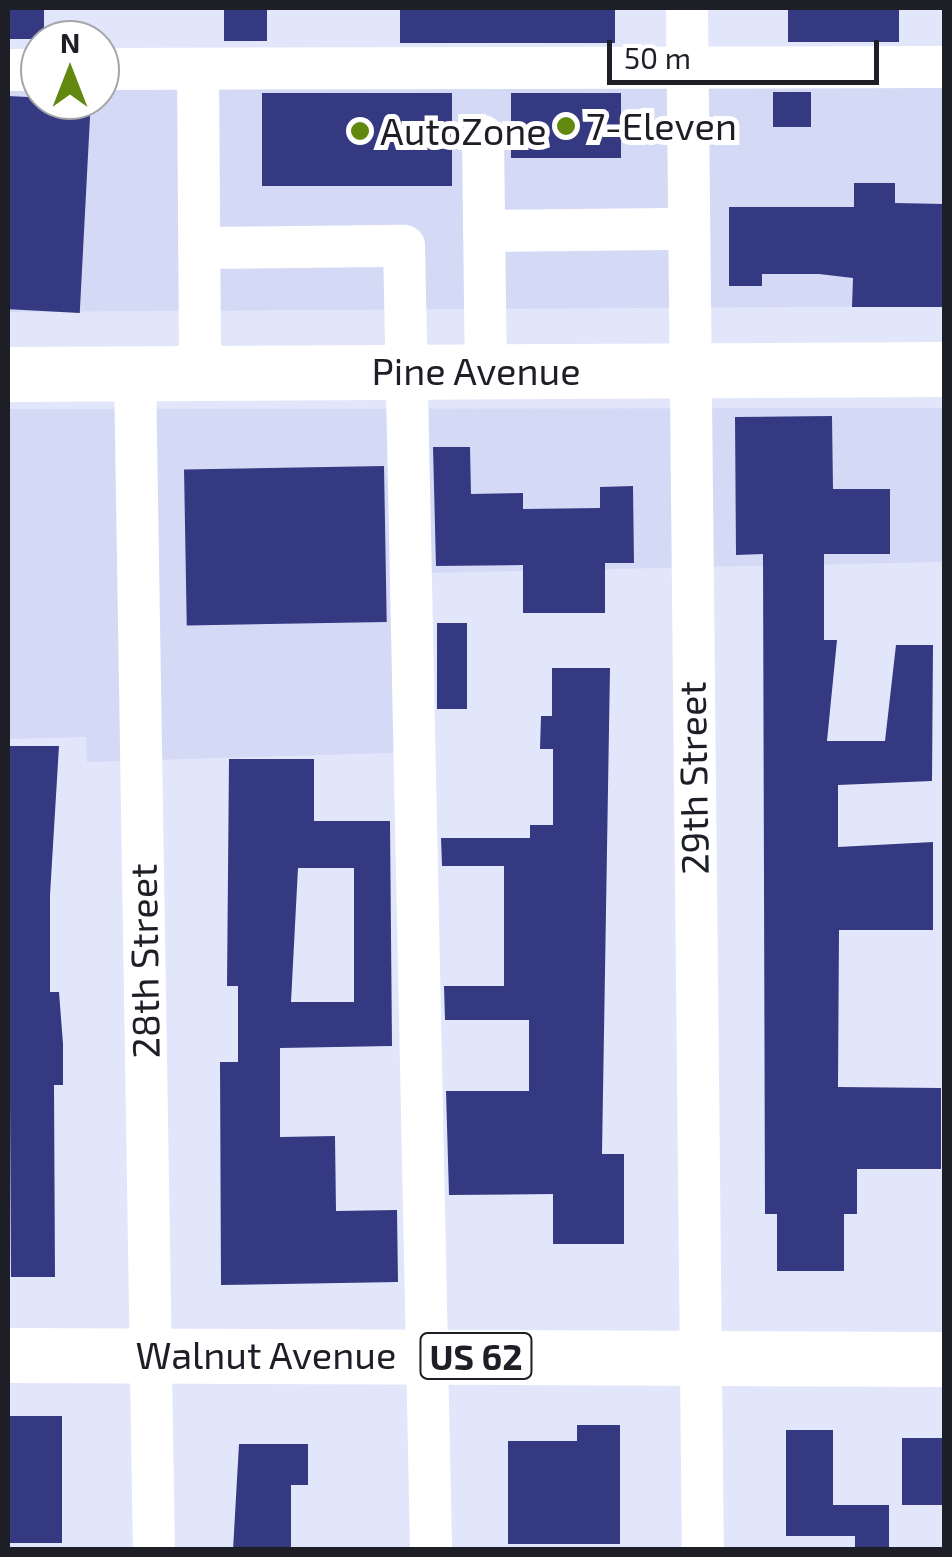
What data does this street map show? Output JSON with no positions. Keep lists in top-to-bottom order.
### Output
{
  "streets": {
    "main road": ["Pine Avenue", "Walnut Avenue", "US 62"],
    "street": ["29th Street", "28th Street"]
  },
  "crossings": [
    ["Pine Avenue", "29th Street"],
    ["Pine Avenue", "28th Street"],
    ["29th Street", "Walnut Avenue"],
    ["28th Street", "Walnut Avenue"]
  ],
  "places": ["7-Eleven", "AutoZone"],
  "scale_bar": "50 m",
  "north": "top"
}
